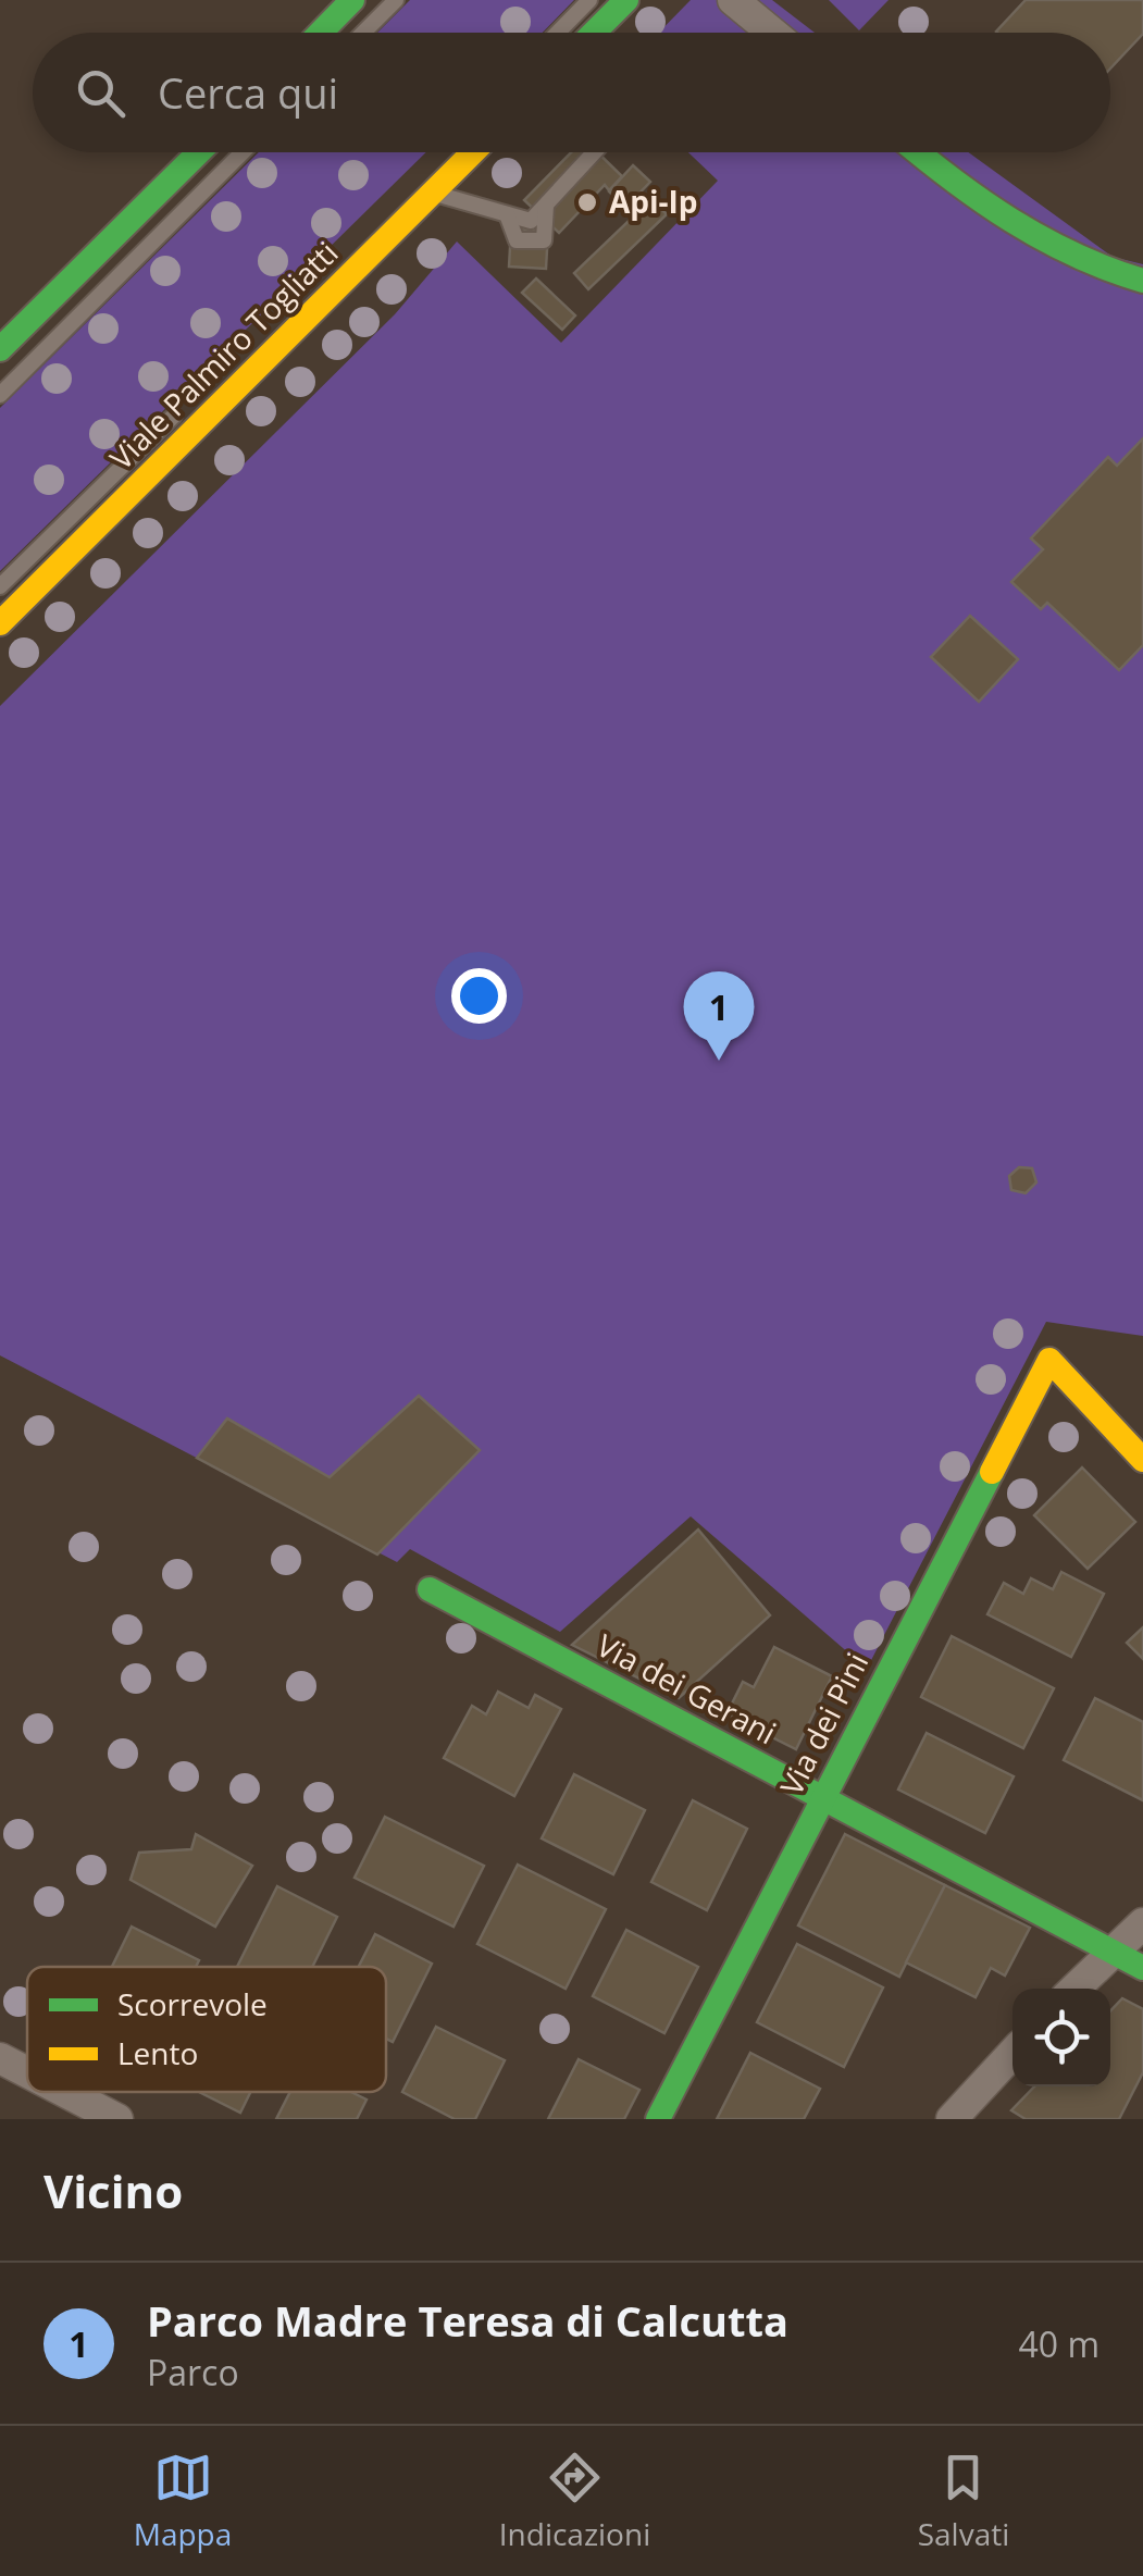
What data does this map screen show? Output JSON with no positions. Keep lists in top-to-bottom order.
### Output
{
  "streets": {
    "street": ["Viale Palmiro Togliatti", "Via dei Gerani", "Via dei Pini"]
  },
  "crossings": [
    ["Via dei Gerani", "Via dei Pini"]
  ],
  "places": ["Api-Ip"],
  "legend": ["Scorrevole", "Lento"],
  "page": {
    "search": "Cerca qui",
    "pins": "1",
    "heading": "Vicino",
    "list": [
      {
        "mark": "1",
        "name": "Parco Madre Teresa di Calcutta",
        "note": "Parco",
        "value": "40 m"
      }
    ],
    "nav": ["Mappa", "Indicazioni", "Salvati"]
  }
}
